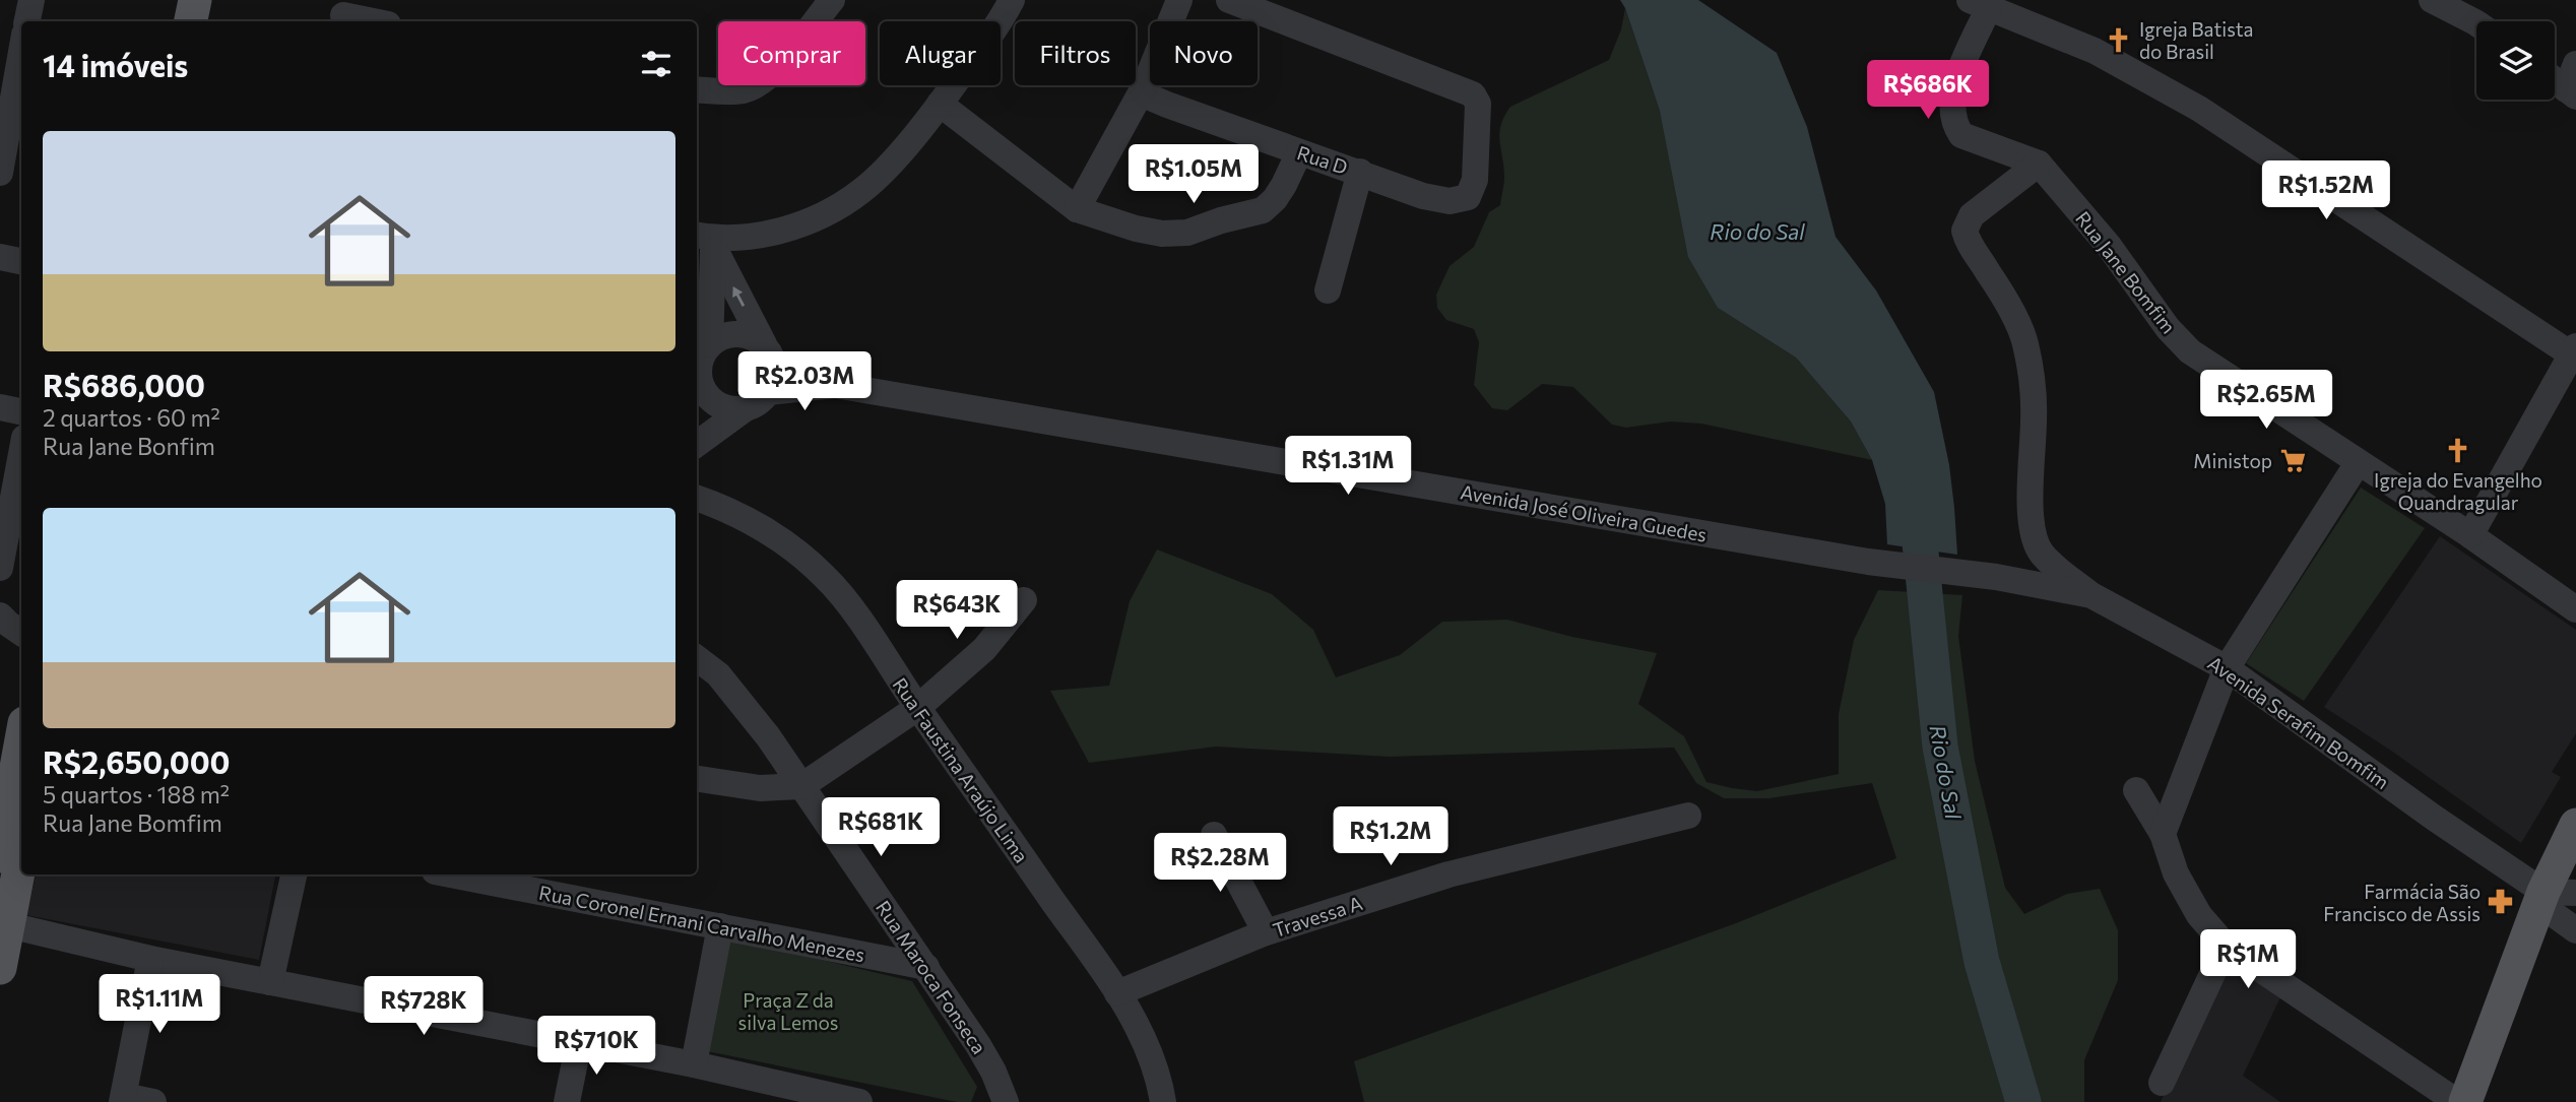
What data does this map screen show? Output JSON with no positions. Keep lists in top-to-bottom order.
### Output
{
  "streets": {
    "street": [
      "Rua D",
      "Rua Jane Bomfim",
      "Avenida José Oliveira Guedes",
      "Avenida Serafim Bomfim",
      "Rua Faustina Araújo Lima",
      "Travessa A",
      "Rua Coronel Ernani Carvalho Menezes",
      "Rua Maroca Fonseca"
    ]
  },
  "crossings": [
    ["Avenida José Oliveira Guedes", "Avenida Serafim Bomfim"],
    ["Rua Faustina Araújo Lima", "Travessa A"],
    ["Rua Coronel Ernani Carvalho Menezes", "Rua Maroca Fonseca"]
  ],
  "water": ["Rio do Sal"],
  "parks": ["Praça Z da silva Lemos"],
  "places": {
    "church": ["Igreja Batista do Brasil", "Igreja do Evangelho Quandragular"],
    "supermarket": ["Ministop"],
    "pharmacy": ["Farmácia São Francisco de Assis"]
  },
  "page": {
    "chip": [
      "Comprar",
      "Alugar",
      "Filtros",
      "Novo"
    ],
    "heading": "14 imóveis",
    "price": [
      "R$686K",
      "R$1.05M",
      "R$1.52M",
      "R$2.03M",
      "R$2.65M",
      "R$1.31M",
      "R$643K",
      "R$681K",
      "R$1.2M",
      "R$2.28M",
      "R$1M",
      "R$1.11M",
      "R$728K",
      "R$710K"
    ],
    "list": [
      {
        "name": "R$686,000",
        "note": "2 quartos · 60 m² · Rua Jane Bonfim"
      },
      {
        "name": "R$2,650,000",
        "note": "5 quartos · 188 m² · Rua Jane Bomfim"
      }
    ]
  }
}
